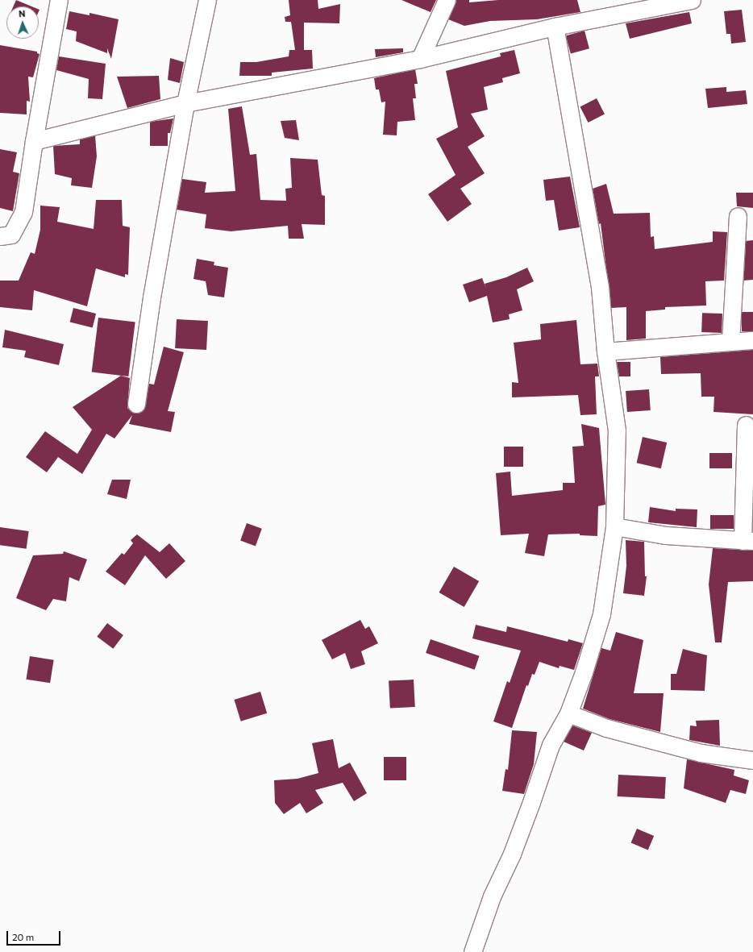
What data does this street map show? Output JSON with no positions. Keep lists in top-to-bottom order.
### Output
{
  "scale_bar": "20 m",
  "north": "top"
}
